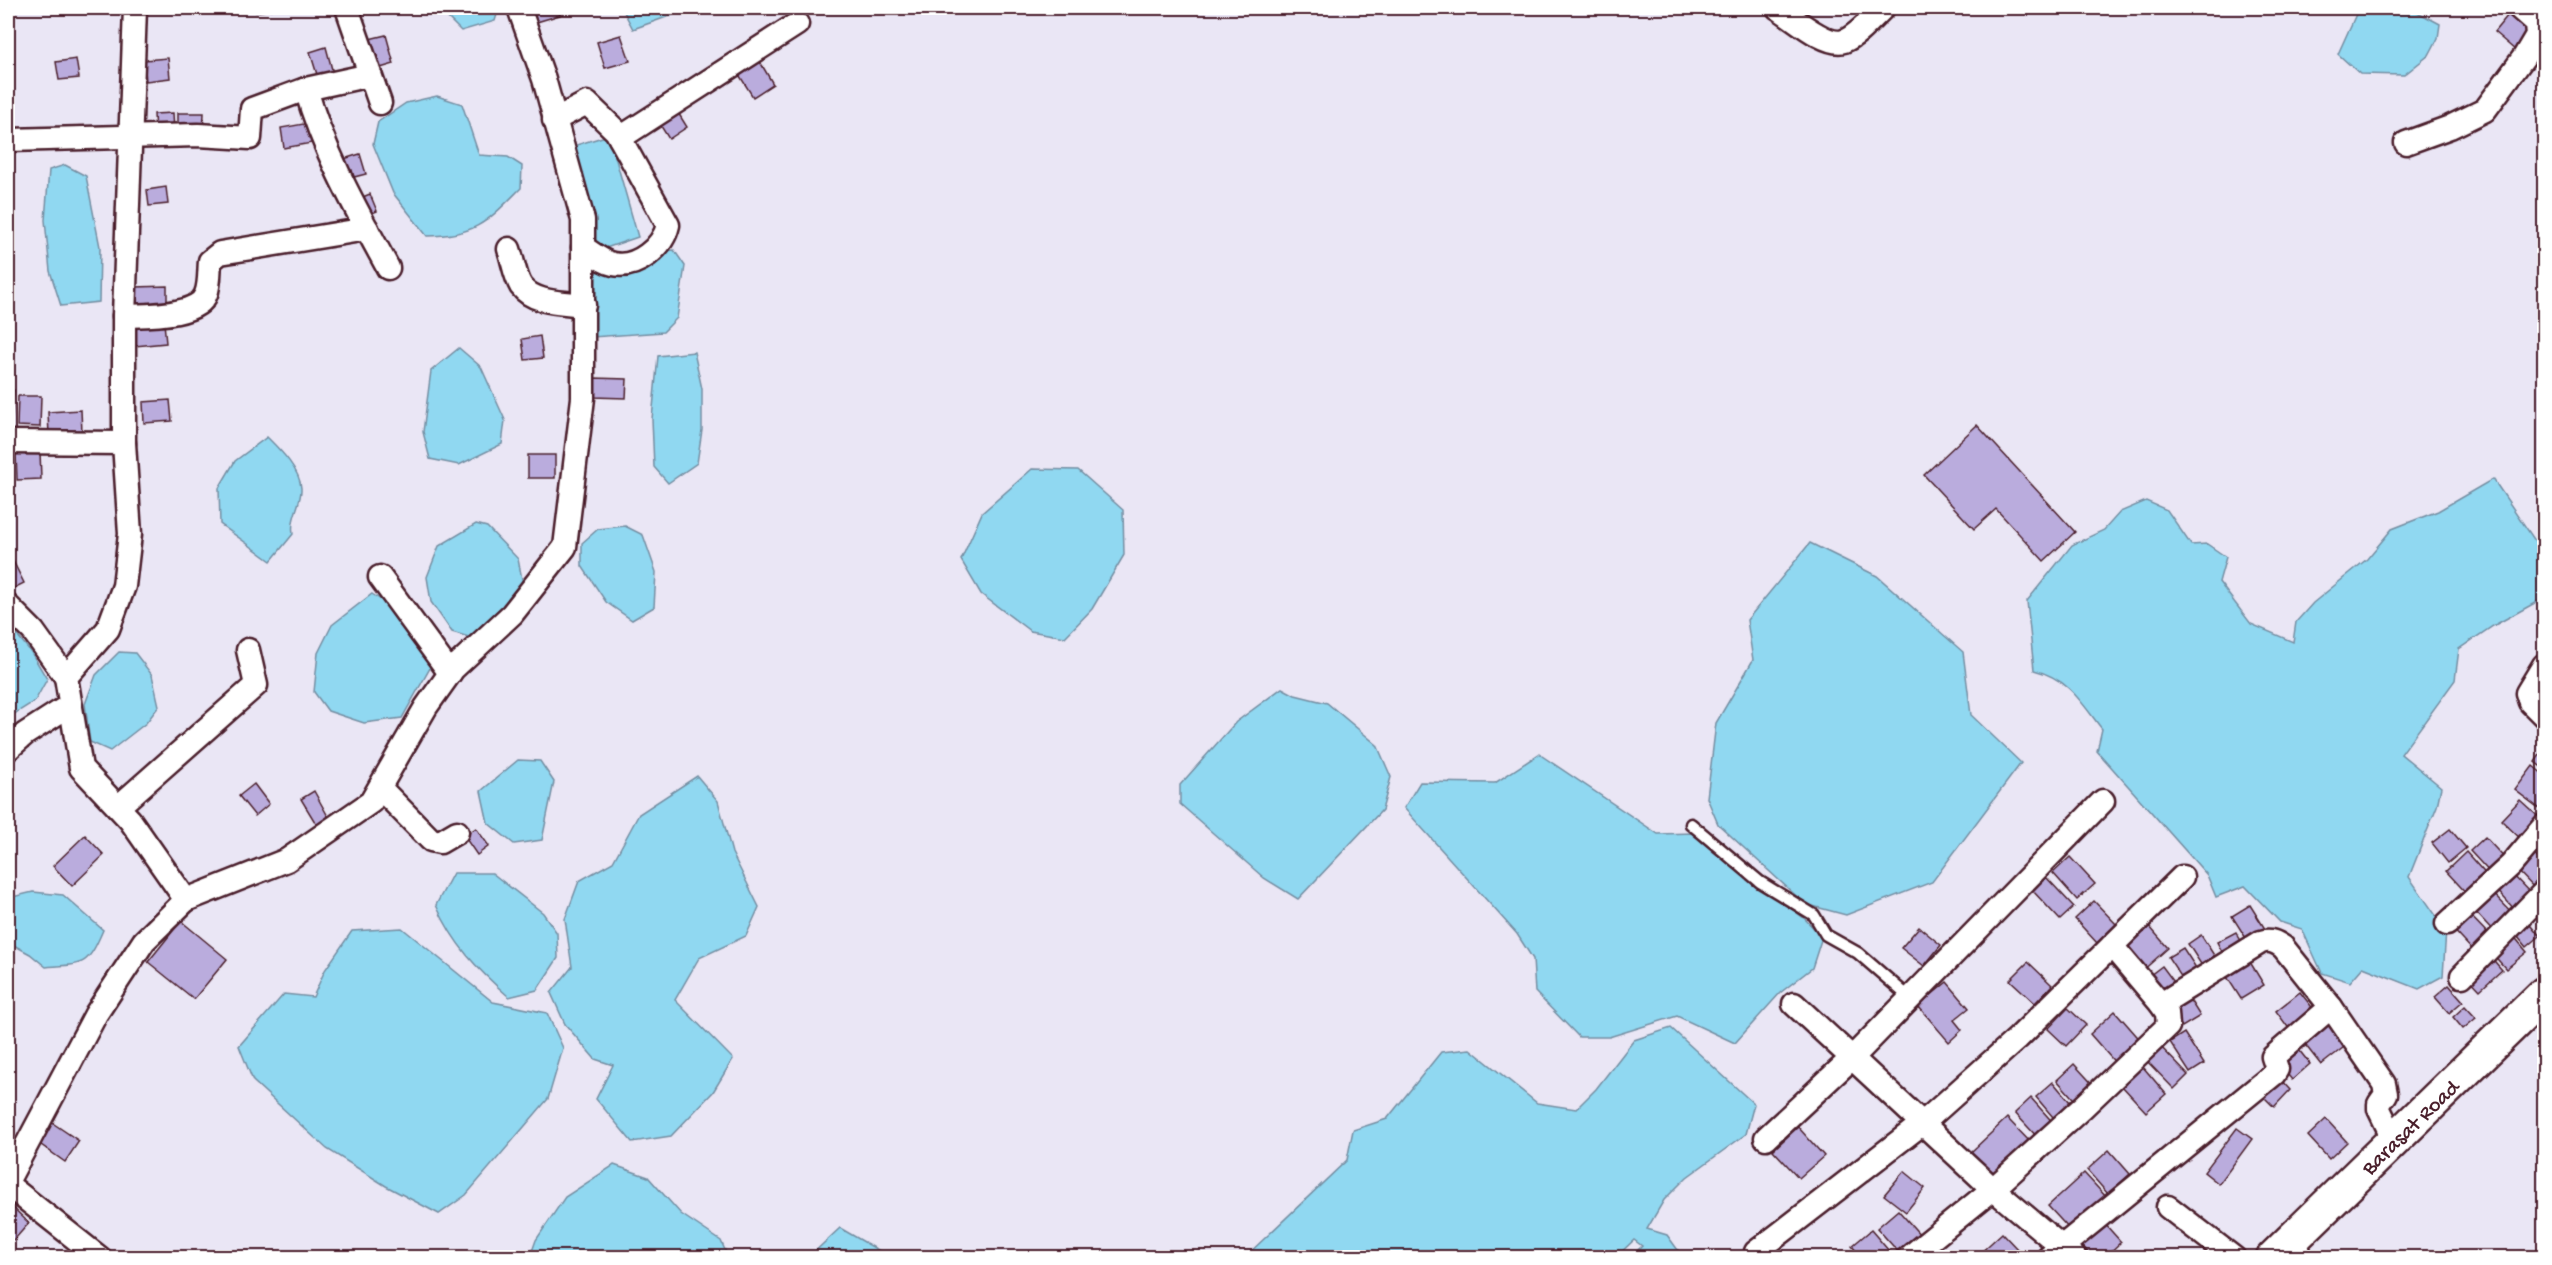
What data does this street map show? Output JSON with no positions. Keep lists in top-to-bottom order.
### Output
{
  "streets": {
    "main road": ["Barasat Road"]
  }
}
